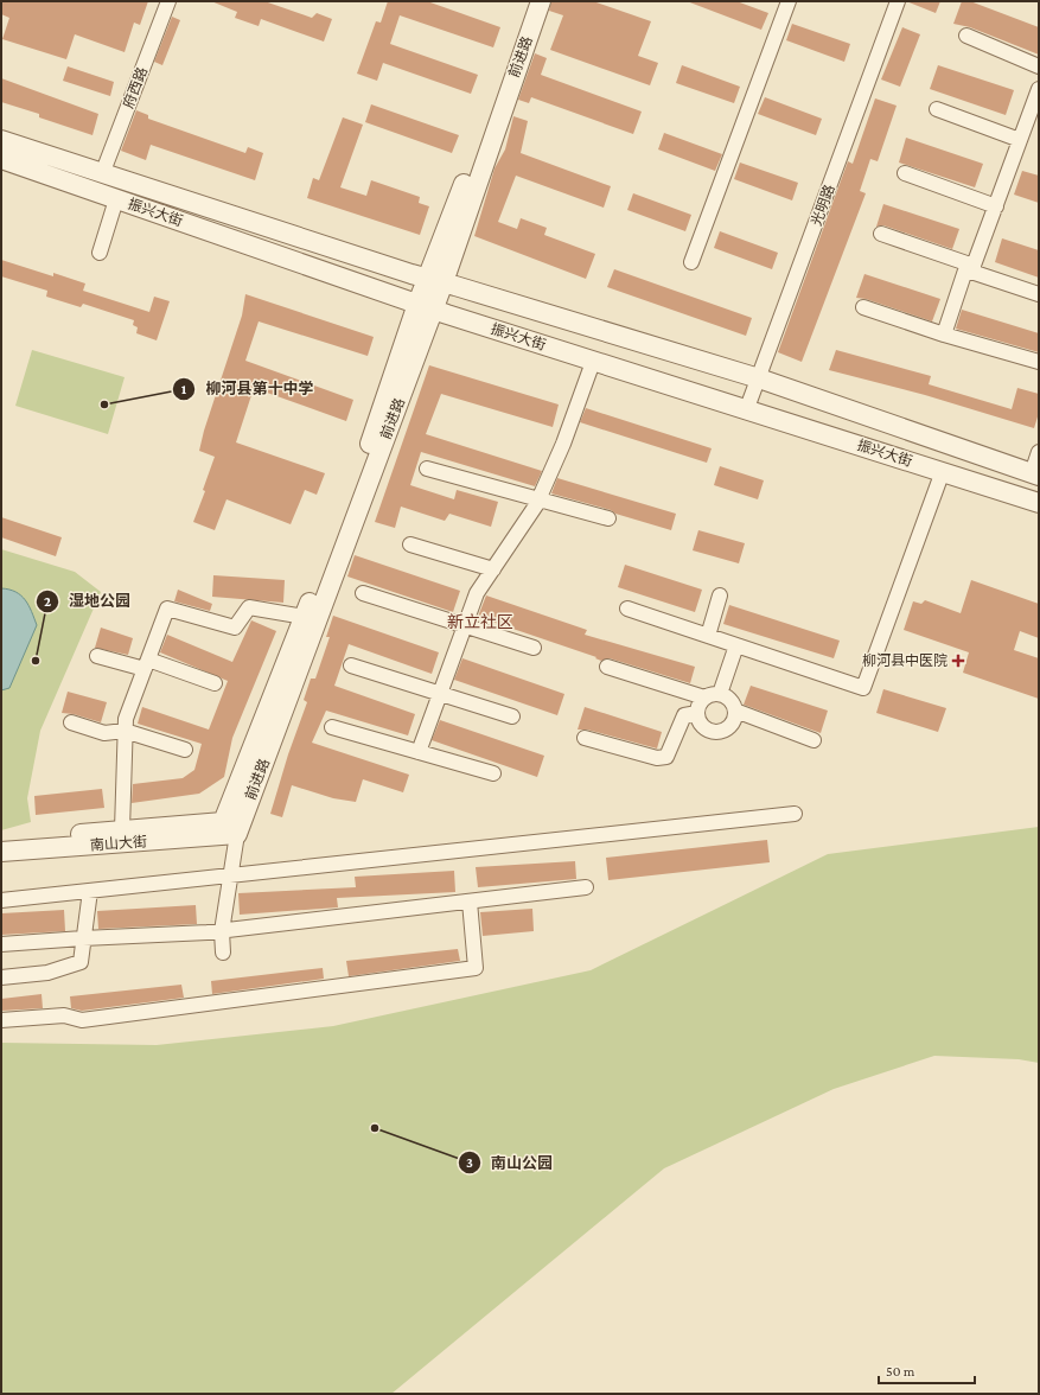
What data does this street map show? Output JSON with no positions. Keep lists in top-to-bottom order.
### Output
{
  "streets": {
    "street": [
      "前进路",
      "府西路",
      "光明路",
      "振兴大街",
      "南山大街"
    ]
  },
  "crossings": [
    ["前进路", "振兴大街"],
    ["前进路", "南山大街"],
    ["府西路", "振兴大街"],
    ["光明路", "振兴大街"]
  ],
  "districts": ["新立社区"],
  "places": {
    "other": ["柳河县第十中学", "湿地公园", "南山公园"],
    "health": ["柳河县中医院"]
  },
  "scale_bar": "50 m"
}
